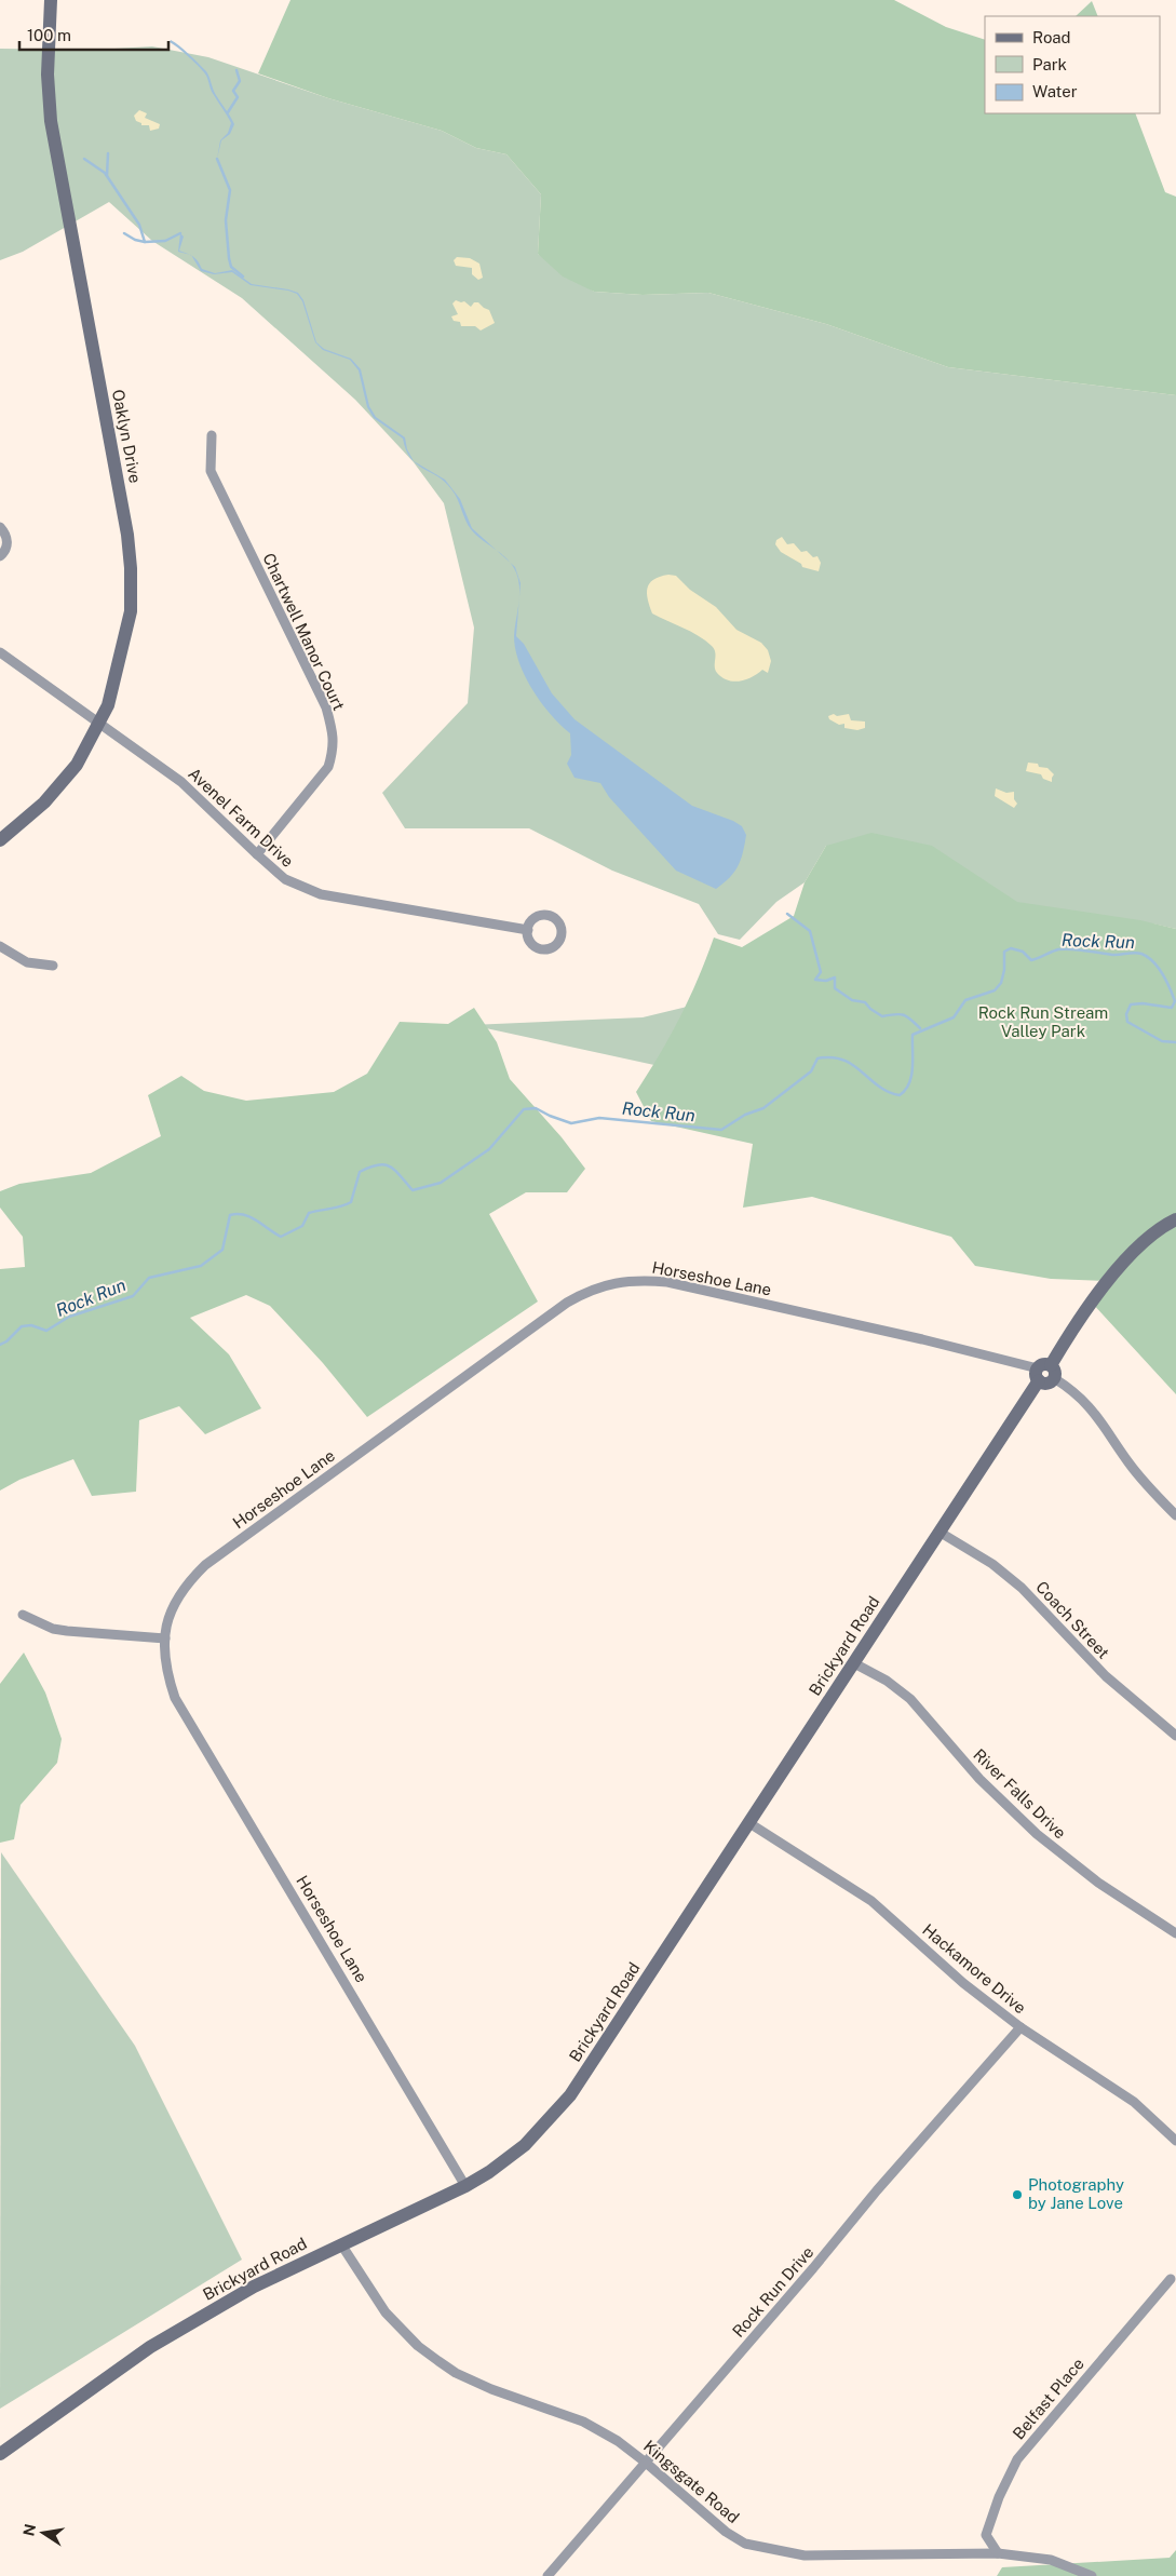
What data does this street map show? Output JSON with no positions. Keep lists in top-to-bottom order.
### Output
{
  "streets": {
    "street": [
      "Oaklyn Drive",
      "Chartwell Manor Court",
      "Avenel Farm Drive",
      "Horseshoe Lane",
      "Coach Street",
      "Brickyard Road",
      "River Falls Drive",
      "Hackamore Drive",
      "Rock Run Drive",
      "Belfast Place",
      "Kingsgate Road"
    ]
  },
  "crossings": [
    ["Oaklyn Drive", "Avenel Farm Drive"],
    ["Chartwell Manor Court", "Avenel Farm Drive"],
    ["Horseshoe Lane", "Brickyard Road"],
    ["Coach Street", "Brickyard Road"],
    ["Brickyard Road", "River Falls Drive"],
    ["Brickyard Road", "Hackamore Drive"],
    ["Brickyard Road", "Kingsgate Road"],
    ["Hackamore Drive", "Rock Run Drive"],
    ["Rock Run Drive", "Kingsgate Road"],
    ["Belfast Place", "Kingsgate Road"]
  ],
  "water": ["Rock Run"],
  "parks": ["Rock Run Stream Valley Park"],
  "places": ["Photography by Jane Love"],
  "legend": ["Road", "Park", "Water"],
  "scale_bar": "100 m",
  "north": "left"
}
